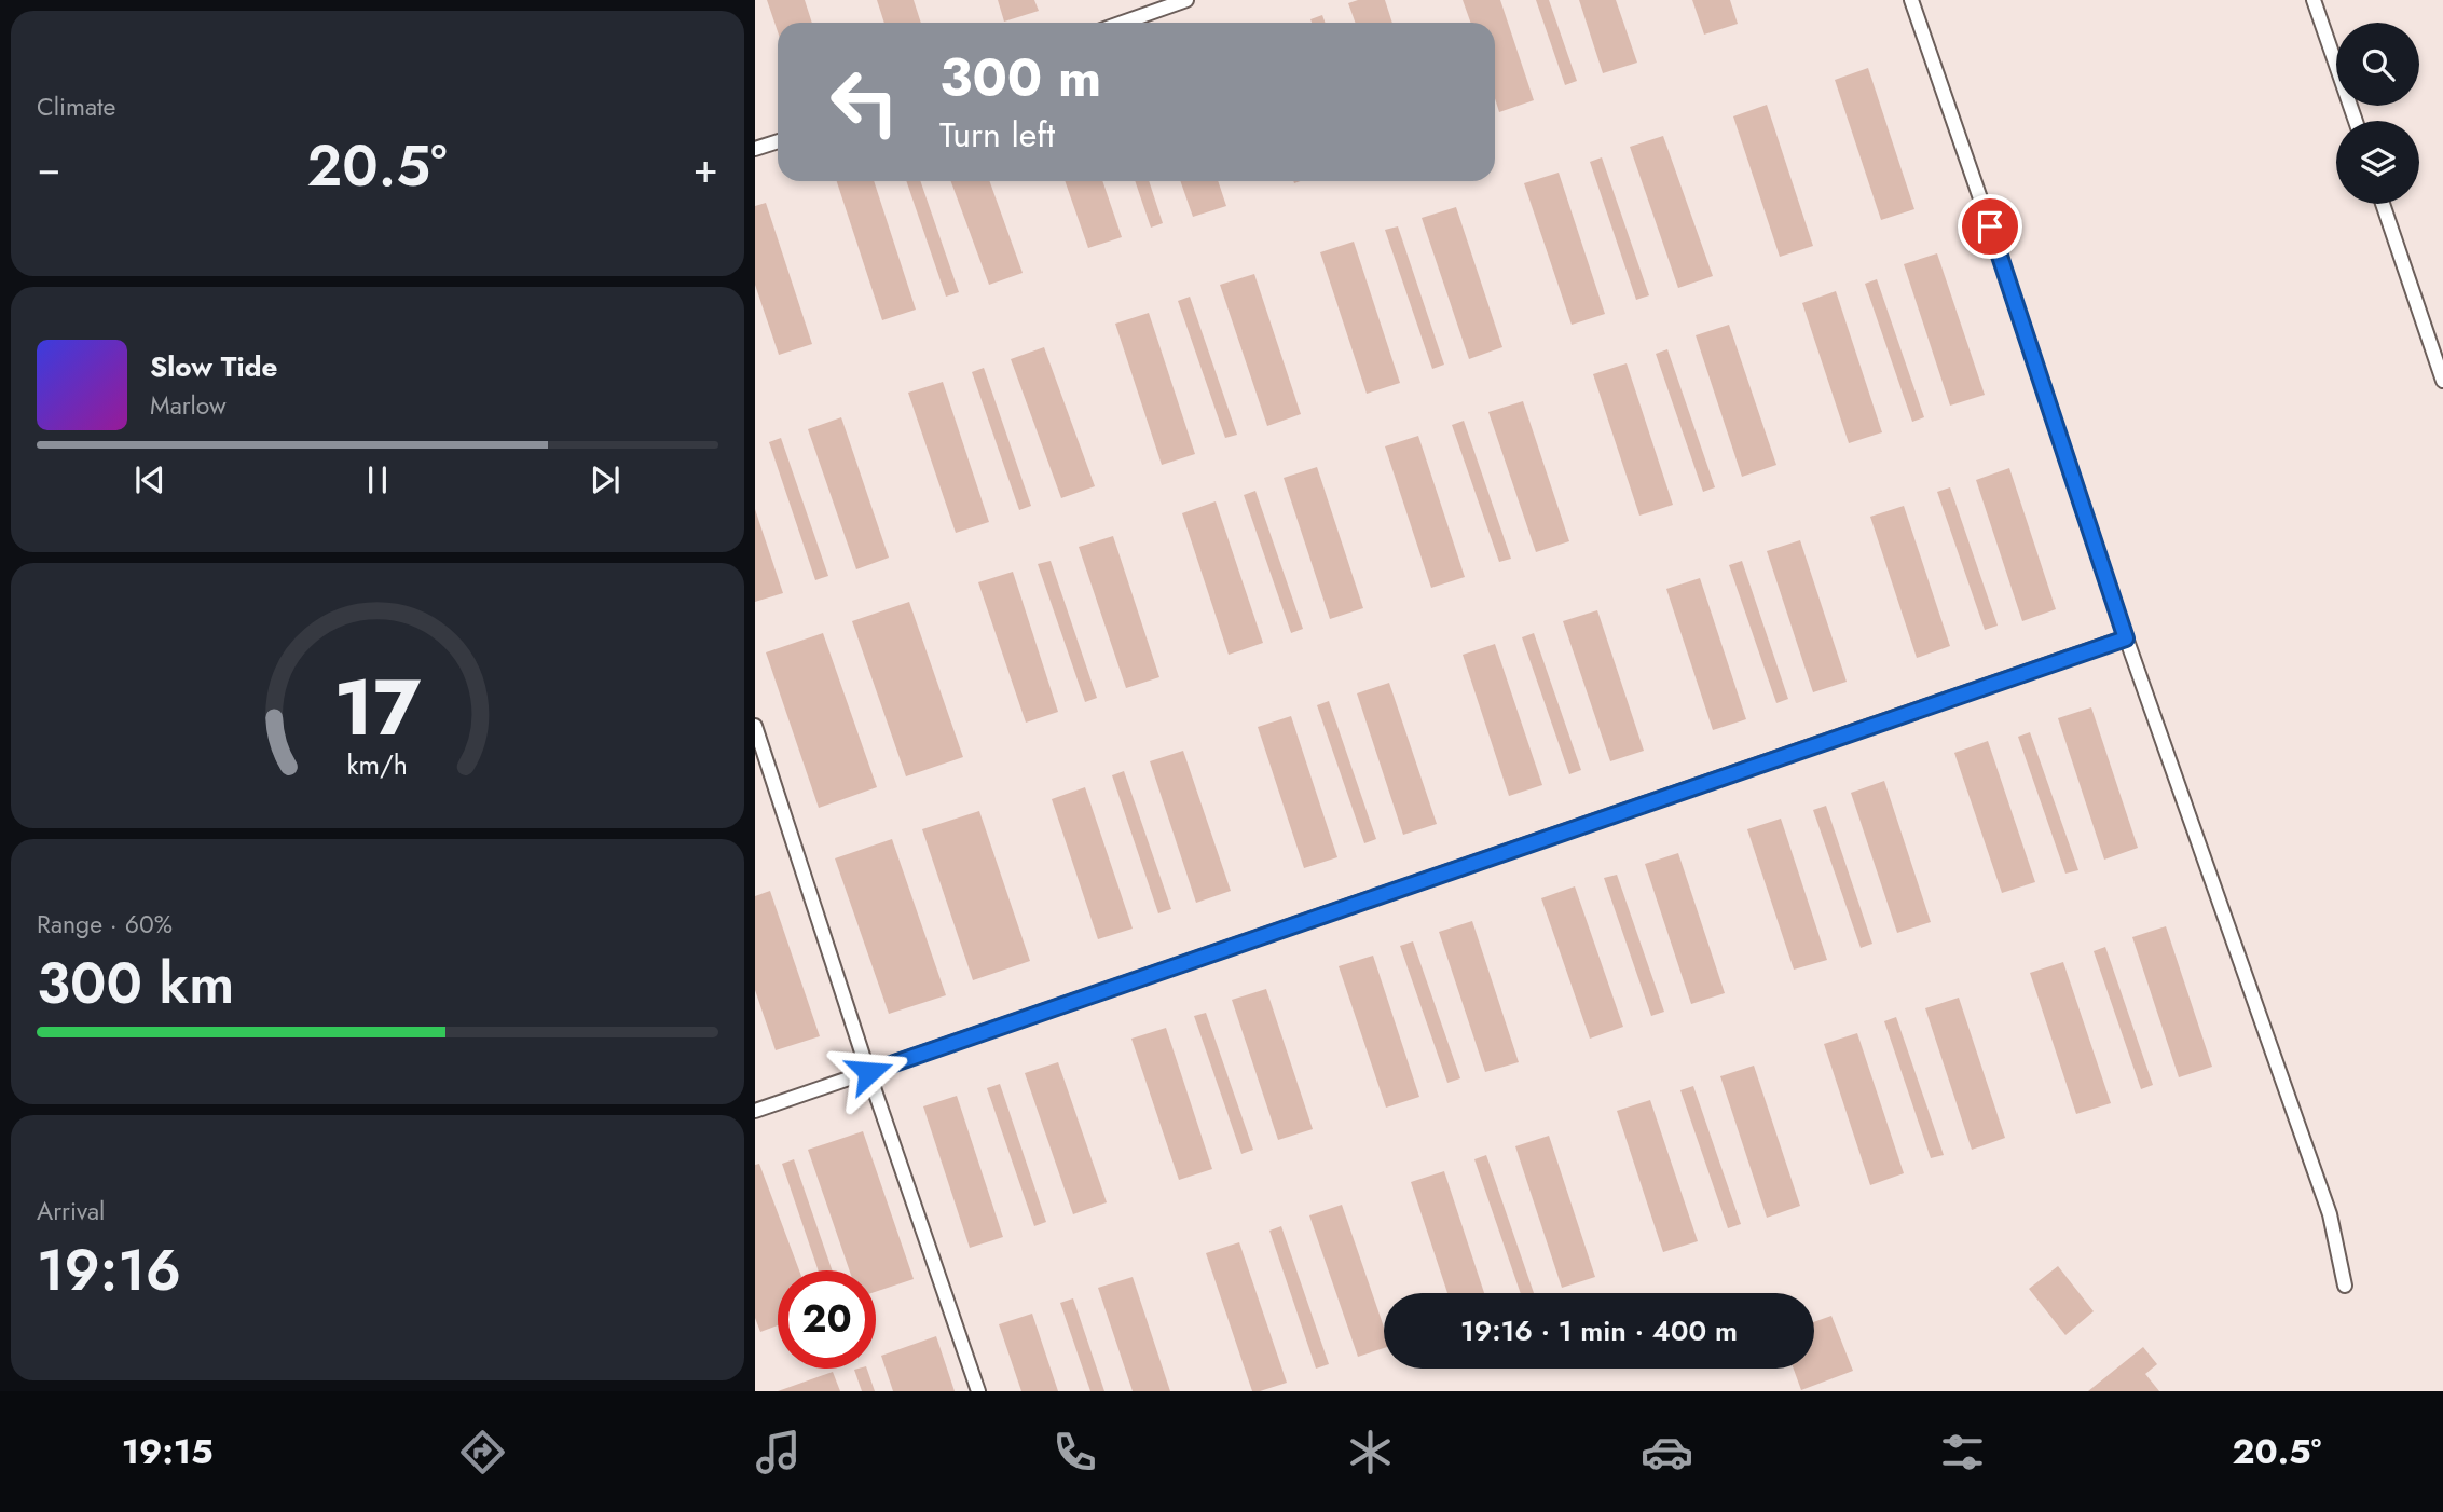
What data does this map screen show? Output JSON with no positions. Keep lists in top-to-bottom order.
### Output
{
  "page": {
    "tile": [
      "Climate",
      ["Range · 60%", "300 km"],
      ["Arrival", "19:16"]
    ],
    "turn": ["300 m", "Turn left"],
    "heat": ["−", "20.5°", "+"],
    "song": ["Slow Tide", "Marlow"],
    "limit": "20",
    "trip": "19:16 · 1 min · 400 m",
    "tabs": ["19:15", "20.5°"],
    "gauge": ["17", "km/h"]
  }
}
